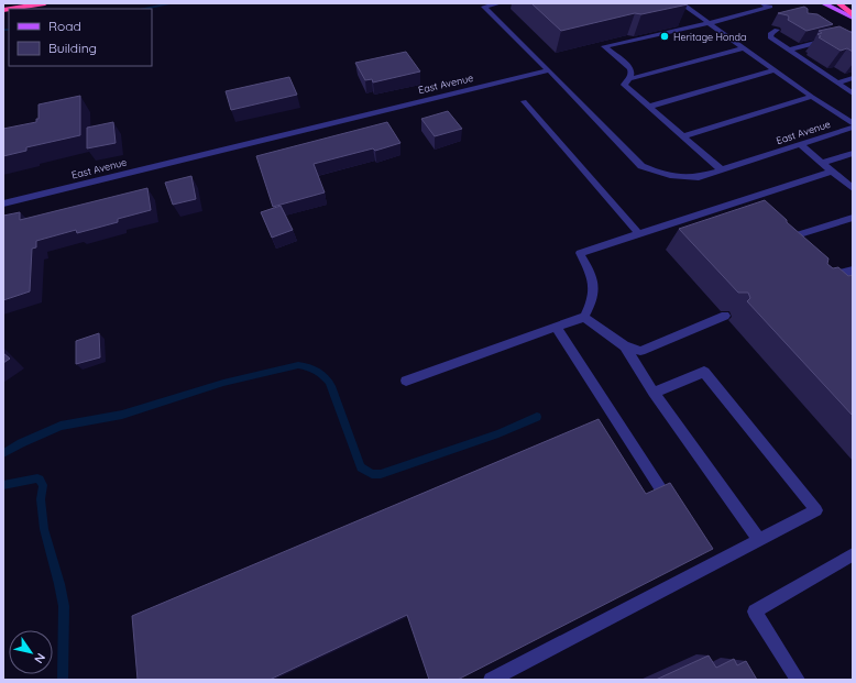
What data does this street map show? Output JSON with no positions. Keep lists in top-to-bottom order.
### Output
{
  "streets": {
    "street": ["East Avenue"]
  },
  "places": ["Heritage Honda"],
  "legend": ["Road", "Building"],
  "north": "bottom right"
}
